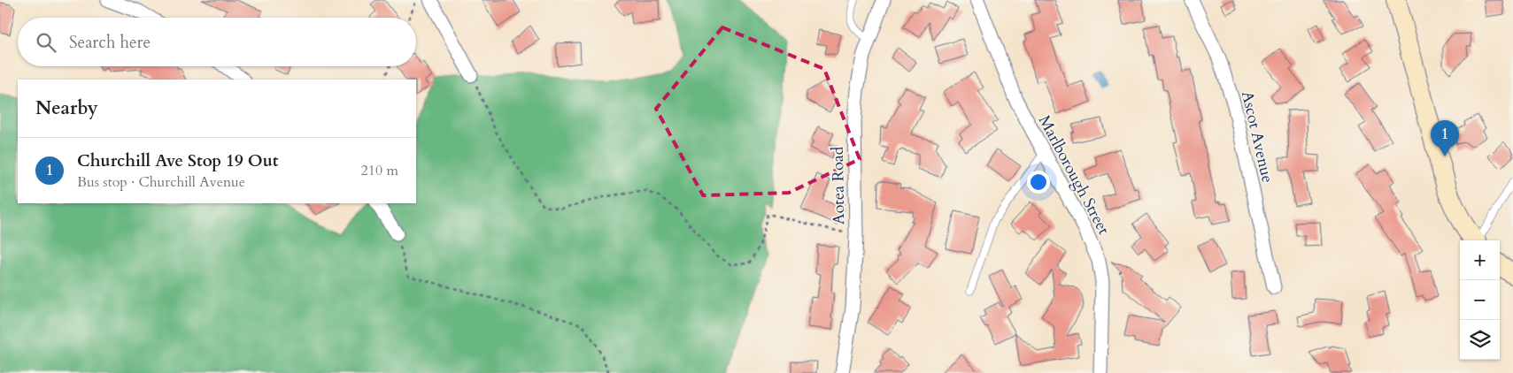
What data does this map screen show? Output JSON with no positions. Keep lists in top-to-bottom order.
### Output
{
  "streets": {
    "street": ["Ascot Avenue", "Marlborough Street", "Aotea Road"]
  },
  "page": {
    "search": "Search here",
    "heading": "Nearby",
    "pins": "1",
    "list": [
      {
        "mark": "1",
        "name": "Churchill Ave Stop 19 Out",
        "note": "Bus stop · Churchill Avenue",
        "value": "210 m"
      }
    ],
    "map_buttons": ["+", "−"]
  }
}
